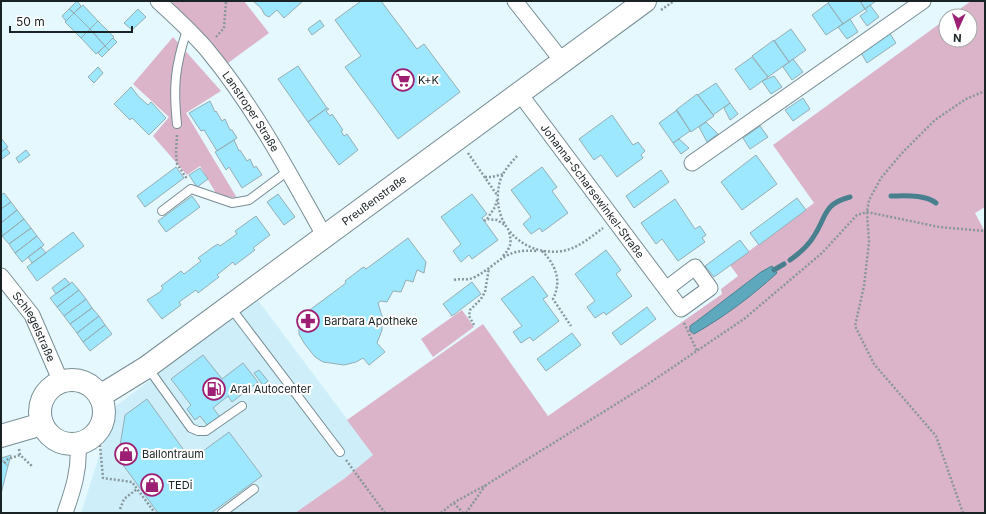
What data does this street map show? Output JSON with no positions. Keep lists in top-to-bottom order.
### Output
{
  "streets": {
    "street": [
      "Lanstroper Straße",
      "Johanna-Scharsewinkel-Straße",
      "Preußenstraße",
      "Schlegelstraße"
    ]
  },
  "crossings": [
    ["Lanstroper Straße", "Preußenstraße"],
    ["Johanna-Scharsewinkel-Straße", "Preußenstraße"],
    ["Preußenstraße", "Schlegelstraße"]
  ],
  "places": {
    "supermarket": ["K+K"],
    "pharmacy": ["Barbara Apotheke"],
    "fuel station": ["Aral Autocenter"],
    "shop": ["Ballontraum", "TEDi"]
  },
  "scale_bar": "50 m",
  "north": "bottom"
}
